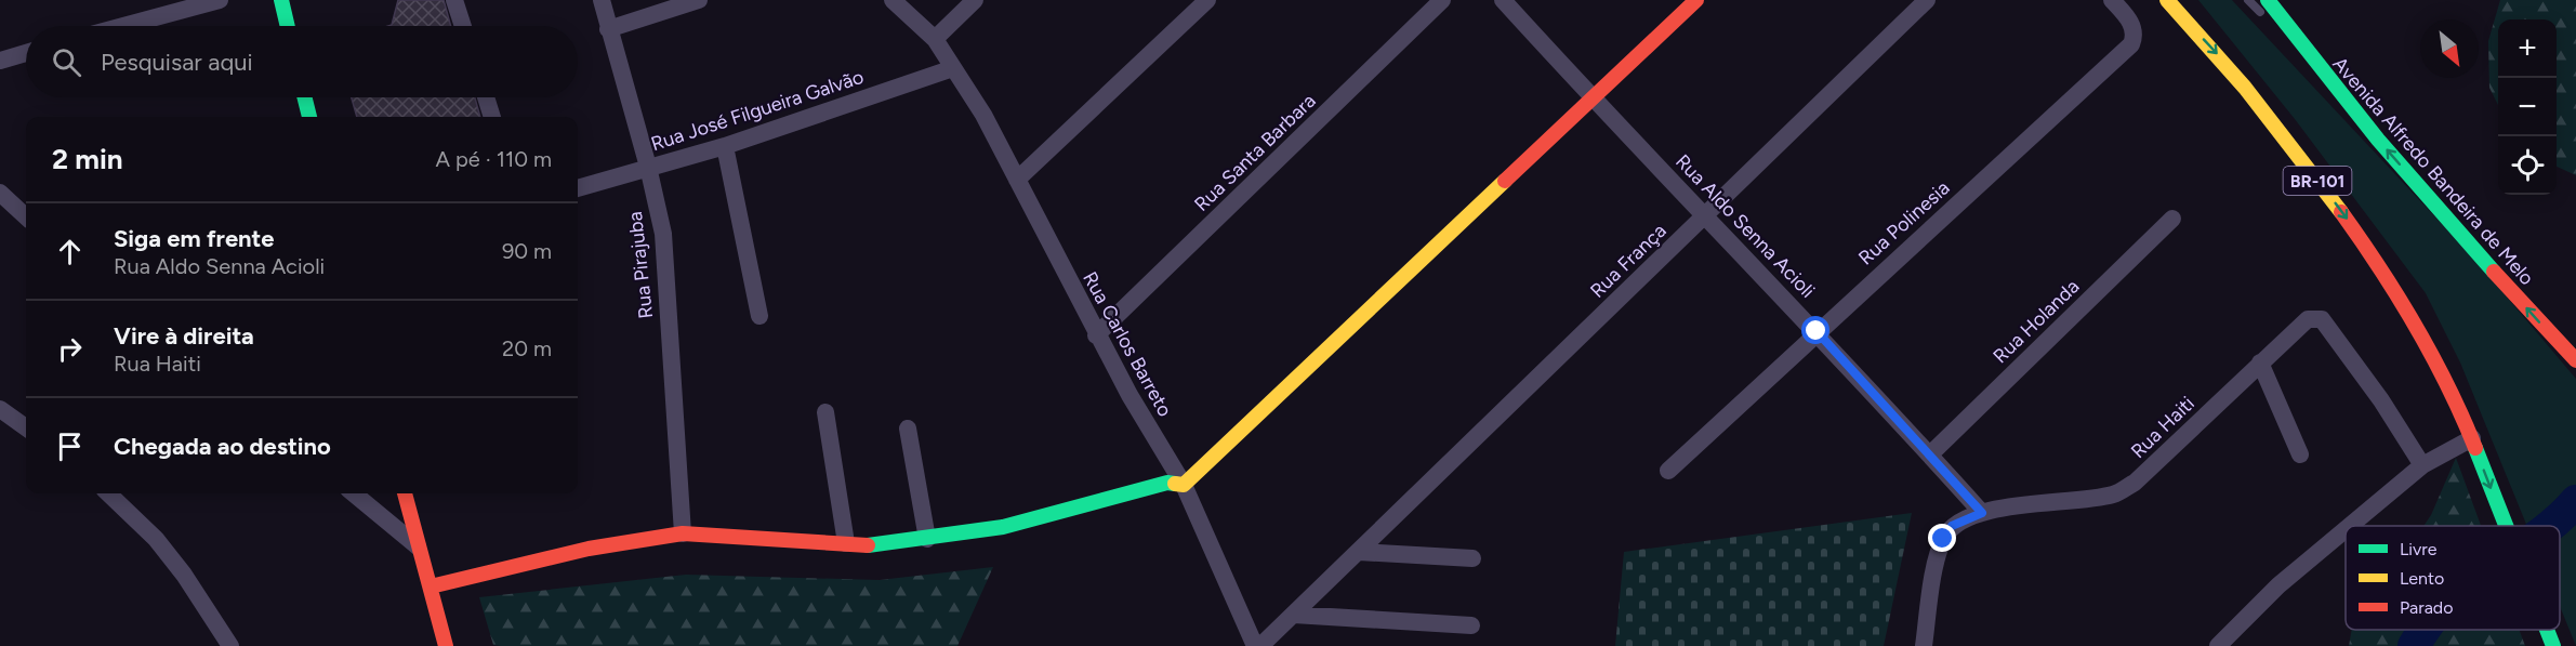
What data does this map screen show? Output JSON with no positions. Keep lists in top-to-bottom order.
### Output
{
  "streets": {
    "main road": ["Avenida Alfredo Bandeira de Melo", "BR-101"],
    "street": [
      "Rua José Filgueira Galvão",
      "Rua Santa Barbara",
      "Rua Polinesia",
      "Rua Aldo Senna Acioli",
      "Rua França",
      "Rua Pirajuba",
      "Rua Holanda",
      "Rua Carlos Barreto",
      "Rua Haiti"
    ]
  },
  "crossings": [
    ["Rua José Filgueira Galvão", "Rua Pirajuba"],
    ["Rua José Filgueira Galvão", "Rua Carlos Barreto"],
    ["Rua Santa Barbara", "Rua Carlos Barreto"],
    ["Rua Polinesia", "Rua Aldo Senna Acioli"],
    ["Rua Aldo Senna Acioli", "Rua França"],
    ["Rua Aldo Senna Acioli", "Rua Holanda"],
    ["Rua Aldo Senna Acioli", "Rua Haiti"]
  ],
  "legend": ["Livre", "Lento", "Parado"],
  "north": "bottom right",
  "page": {
    "map_buttons": ["+", "−"],
    "search": "Pesquisar aqui",
    "heading": ["2 min", "A pé · 110 m"],
    "list": [
      ["Siga em frente", "Rua Aldo Senna Acioli", "90 m"],
      ["Vire à direita", "Rua Haiti", "20 m"],
      "Chegada ao destino"
    ]
  }
}
